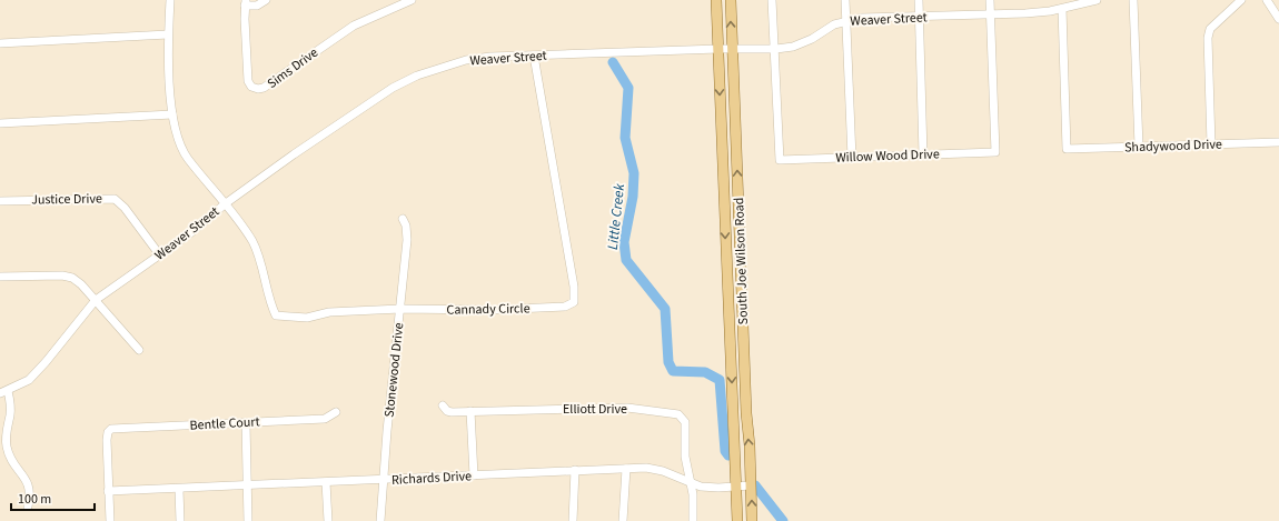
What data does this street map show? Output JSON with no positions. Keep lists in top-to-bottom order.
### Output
{
  "streets": {
    "main road": ["South Joe Wilson Road"],
    "street": [
      "Weaver Street",
      "Sims Drive",
      "Shadywood Drive",
      "Willow Wood Drive",
      "Justice Drive",
      "Cannady Circle",
      "Stonewood Drive",
      "Elliott Drive",
      "Bentle Court",
      "Richards Drive"
    ]
  },
  "crossings": [
    ["Weaver Street", "Shadywood Drive"],
    ["Weaver Street", "Willow Wood Drive"],
    ["Weaver Street", "Justice Drive"],
    ["Weaver Street", "South Joe Wilson Road"],
    ["Weaver Street", "Cannady Circle"],
    ["South Joe Wilson Road", "Richards Drive"],
    ["Cannady Circle", "Stonewood Drive"],
    ["Stonewood Drive", "Richards Drive"],
    ["Elliott Drive", "Richards Drive"],
    ["Bentle Court", "Richards Drive"]
  ],
  "water": ["Little Creek"],
  "scale_bar": "100 m"
}
